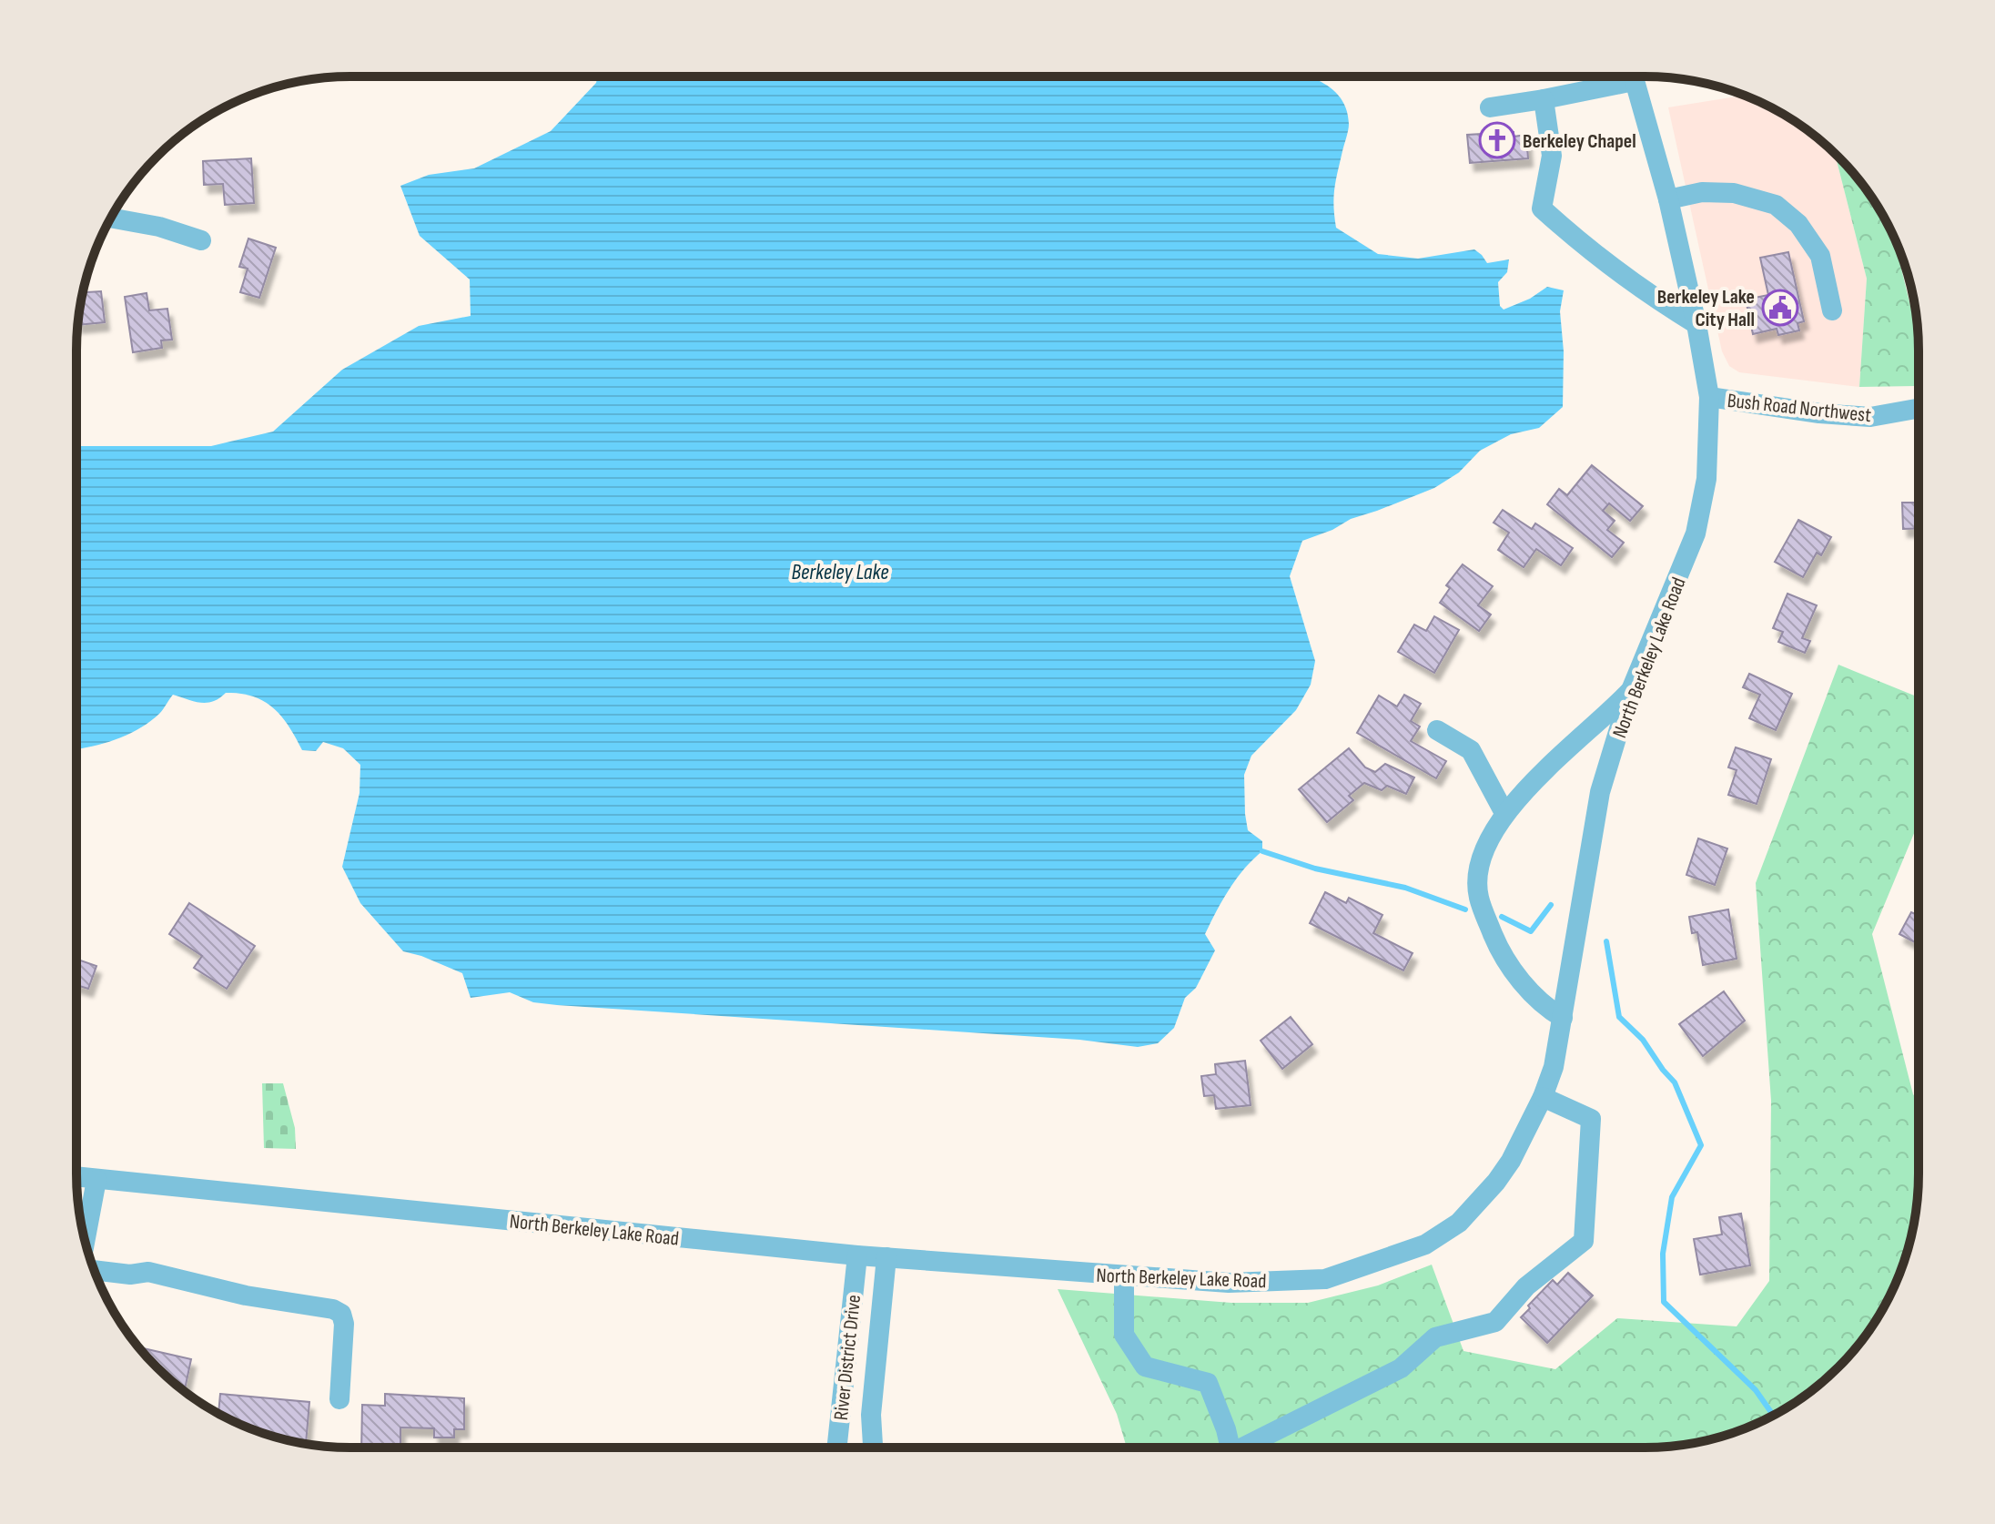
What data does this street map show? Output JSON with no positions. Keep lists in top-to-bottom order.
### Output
{
  "streets": {
    "street": ["Bush Road Northwest", "North Berkeley Lake Road", "River District Drive"]
  },
  "crossings": [
    ["Bush Road Northwest", "North Berkeley Lake Road"],
    ["North Berkeley Lake Road", "River District Drive"]
  ],
  "water": ["Berkeley Lake"],
  "places": {
    "church": ["Berkeley Chapel"],
    "public building": ["Berkeley Lake City Hall"]
  }
}
